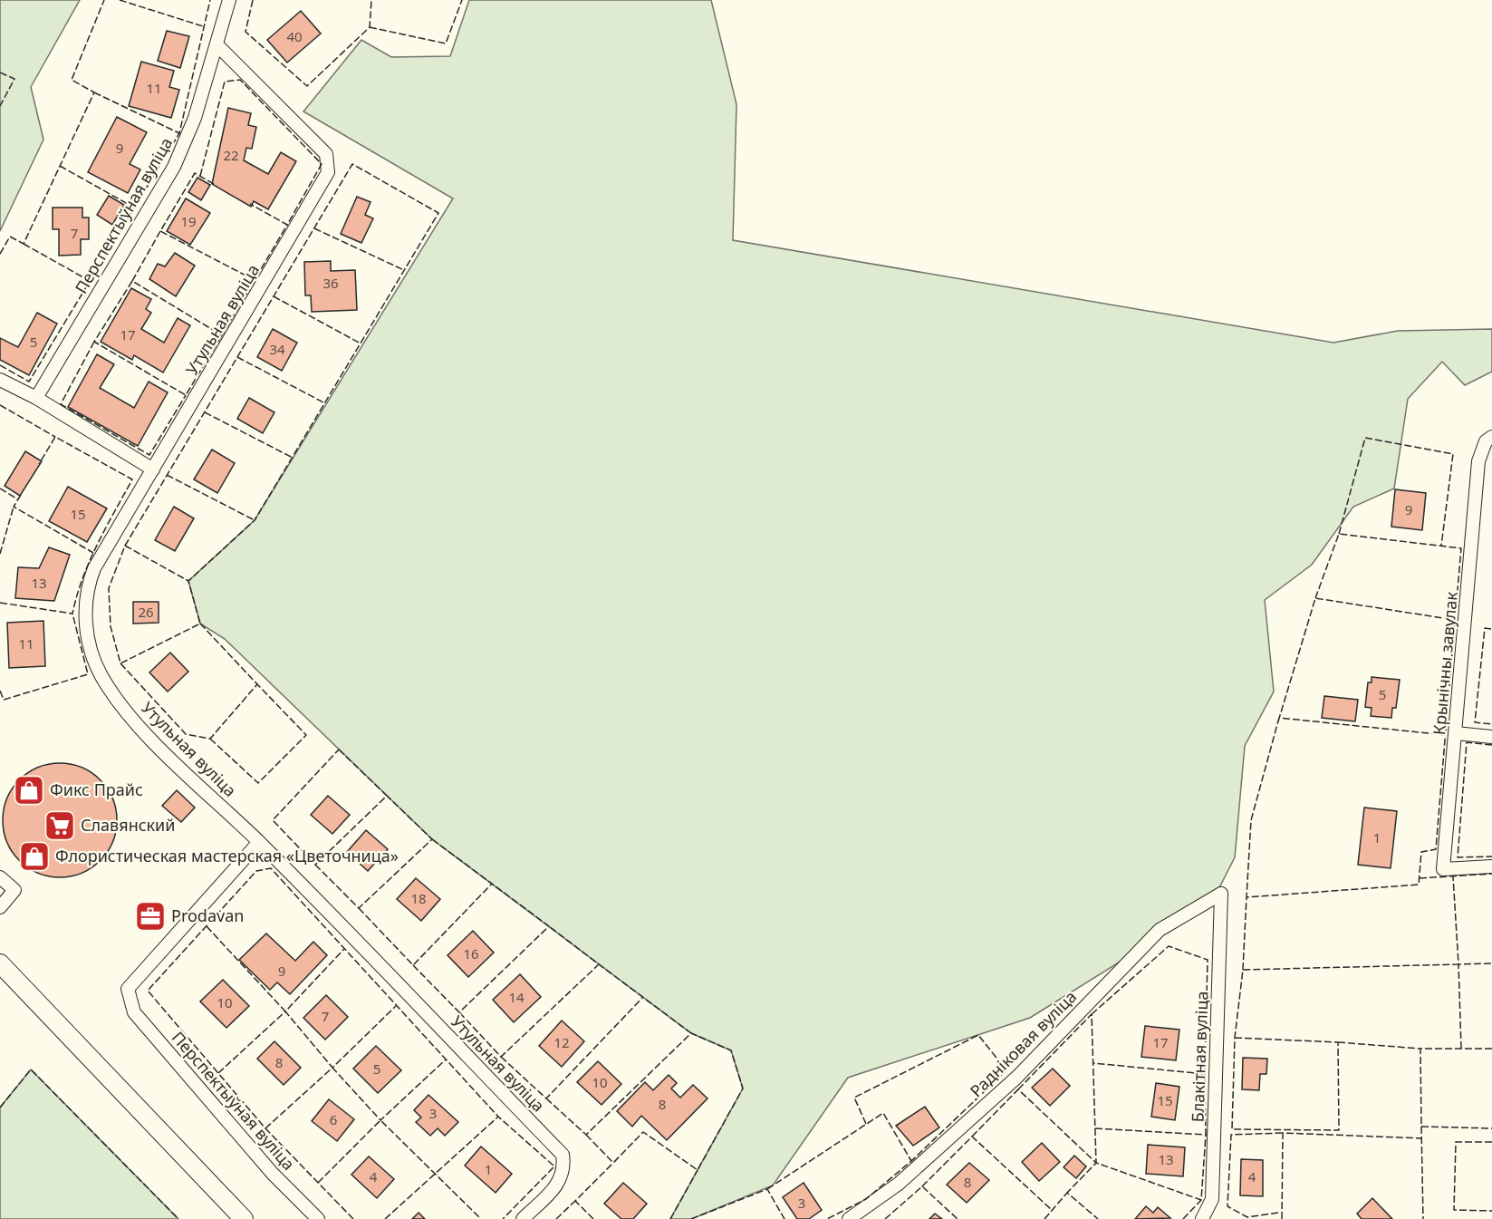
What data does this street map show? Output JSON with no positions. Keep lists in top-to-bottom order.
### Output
{
  "streets": {
    "street": [
      "Перспектыўная вуліца",
      "Утульная вуліца",
      "Крынічны завулак",
      "Радніковая вуліца",
      "Блакітная вуліца"
    ]
  },
  "crossings": [
    ["Перспектыўная вуліца", "Утульная вуліца"],
    ["Радніковая вуліца", "Блакітная вуліца"]
  ],
  "places": {
    "shop": ["Фикс Прайс", "Флористическая мастерская «Цветочница»"],
    "supermarket": ["Славянский"],
    "office": ["Prodavan"]
  },
  "house_numbers": [
    "40",
    "11",
    "9",
    "22",
    "19",
    "7",
    "36",
    "17",
    "5",
    "34",
    "9",
    "15",
    "13",
    "26",
    "11",
    "5",
    "1",
    "18",
    "16",
    "9",
    "14",
    "10",
    "7",
    "12",
    "17",
    "8",
    "5",
    "10",
    "15",
    "8",
    "3",
    "6",
    "13",
    "1",
    "4",
    "4",
    "8",
    "3"
  ]
}
